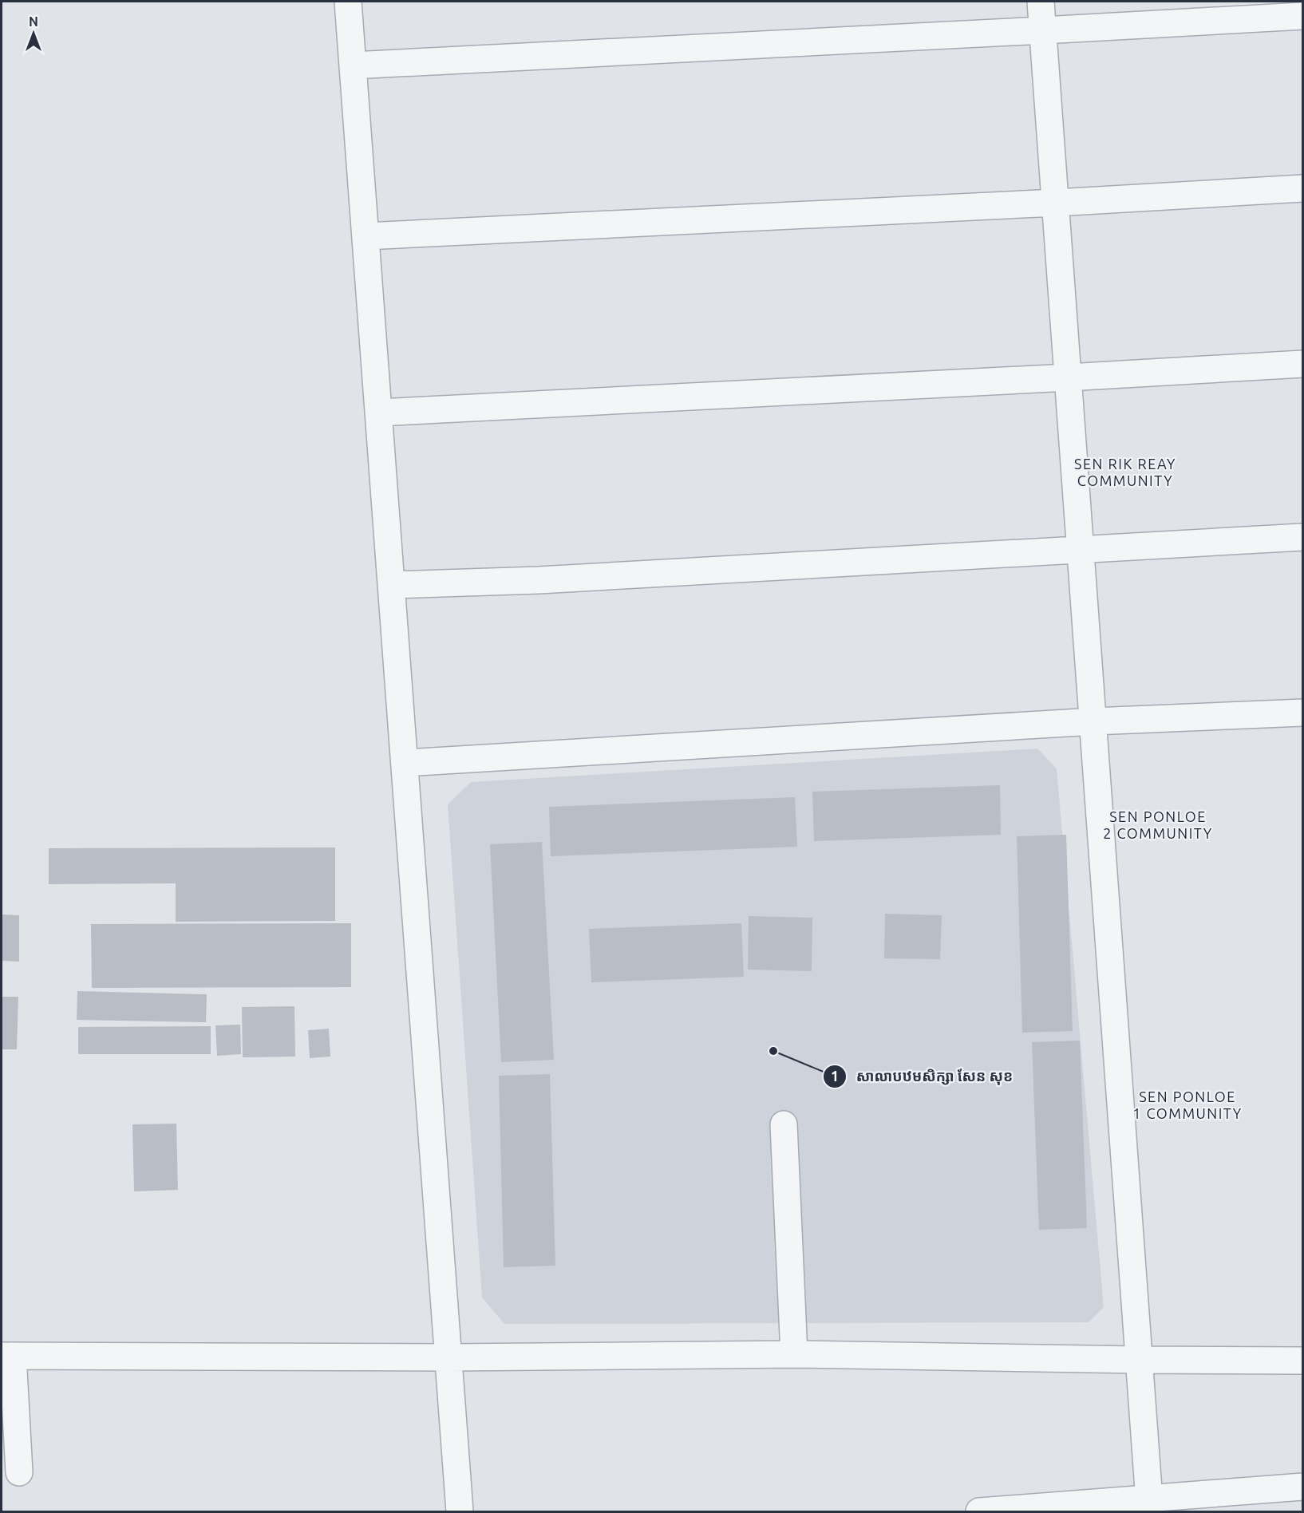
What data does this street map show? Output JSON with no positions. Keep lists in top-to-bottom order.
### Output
{
  "districts": ["SEN RIK REAY COMMUNITY", "SEN PONLOE 2 COMMUNITY", "SEN PONLOE 1 COMMUNITY"],
  "places": ["សាលាបឋមសិក្សា សែន សុខ"],
  "north": "top"
}
